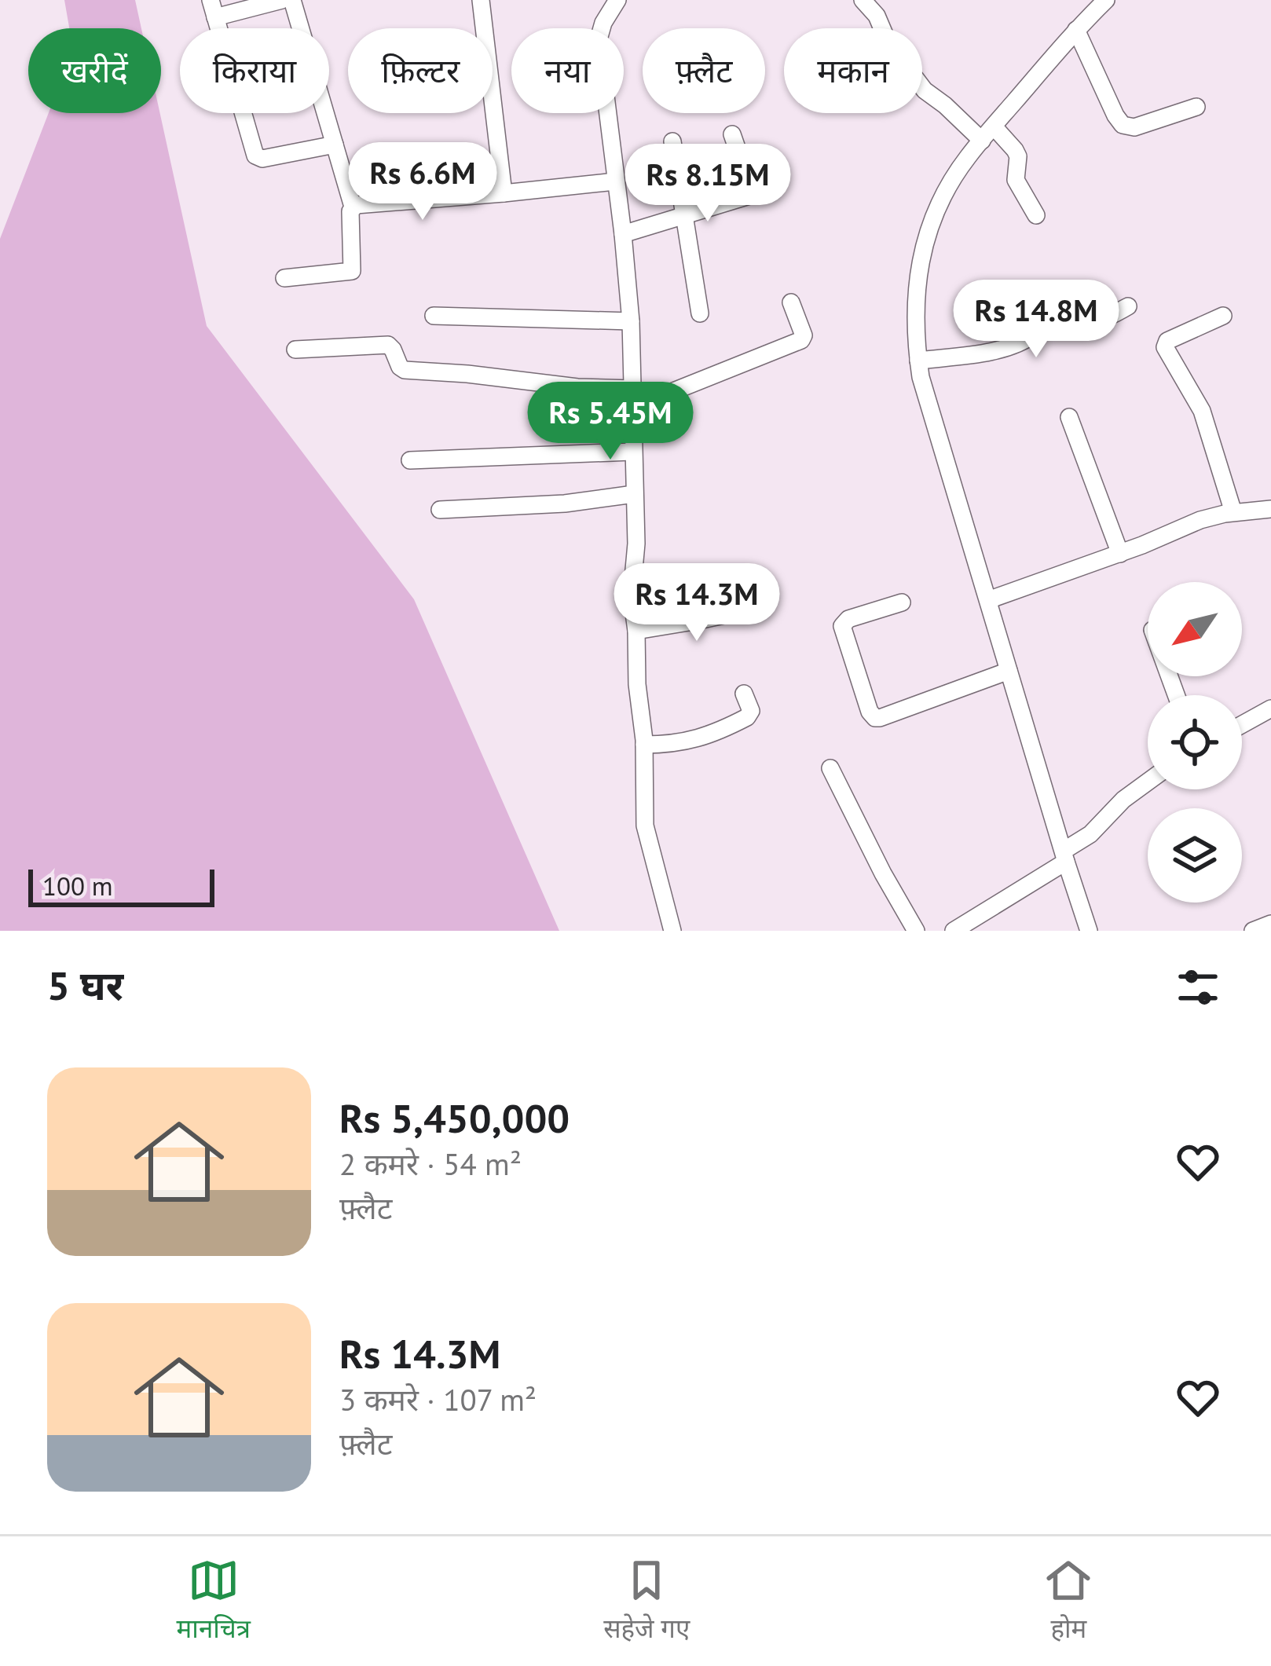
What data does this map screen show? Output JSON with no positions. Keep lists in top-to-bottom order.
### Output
{
  "scale_bar": "100 m",
  "north": "bottom left",
  "page": {
    "chip": [
      "खरीदें",
      "किराया",
      "फ़िल्टर",
      "नया",
      "फ़्लैट",
      "मकान"
    ],
    "price": [
      "Rs 6.6M",
      "Rs 8.15M",
      "Rs 14.8M",
      "Rs 5.45M",
      "Rs 14.3M"
    ],
    "scale": "100 m",
    "heading": "5 घर",
    "list": [
      {
        "name": "Rs 5,450,000",
        "note": "2 कमरे · 54 m² · फ़्लैट"
      },
      {
        "name": "Rs 14.3M",
        "note": "3 कमरे · 107 m² · फ़्लैट"
      }
    ],
    "tabs": ["मानचित्र", "सहेजे गए", "होम"]
  }
}
